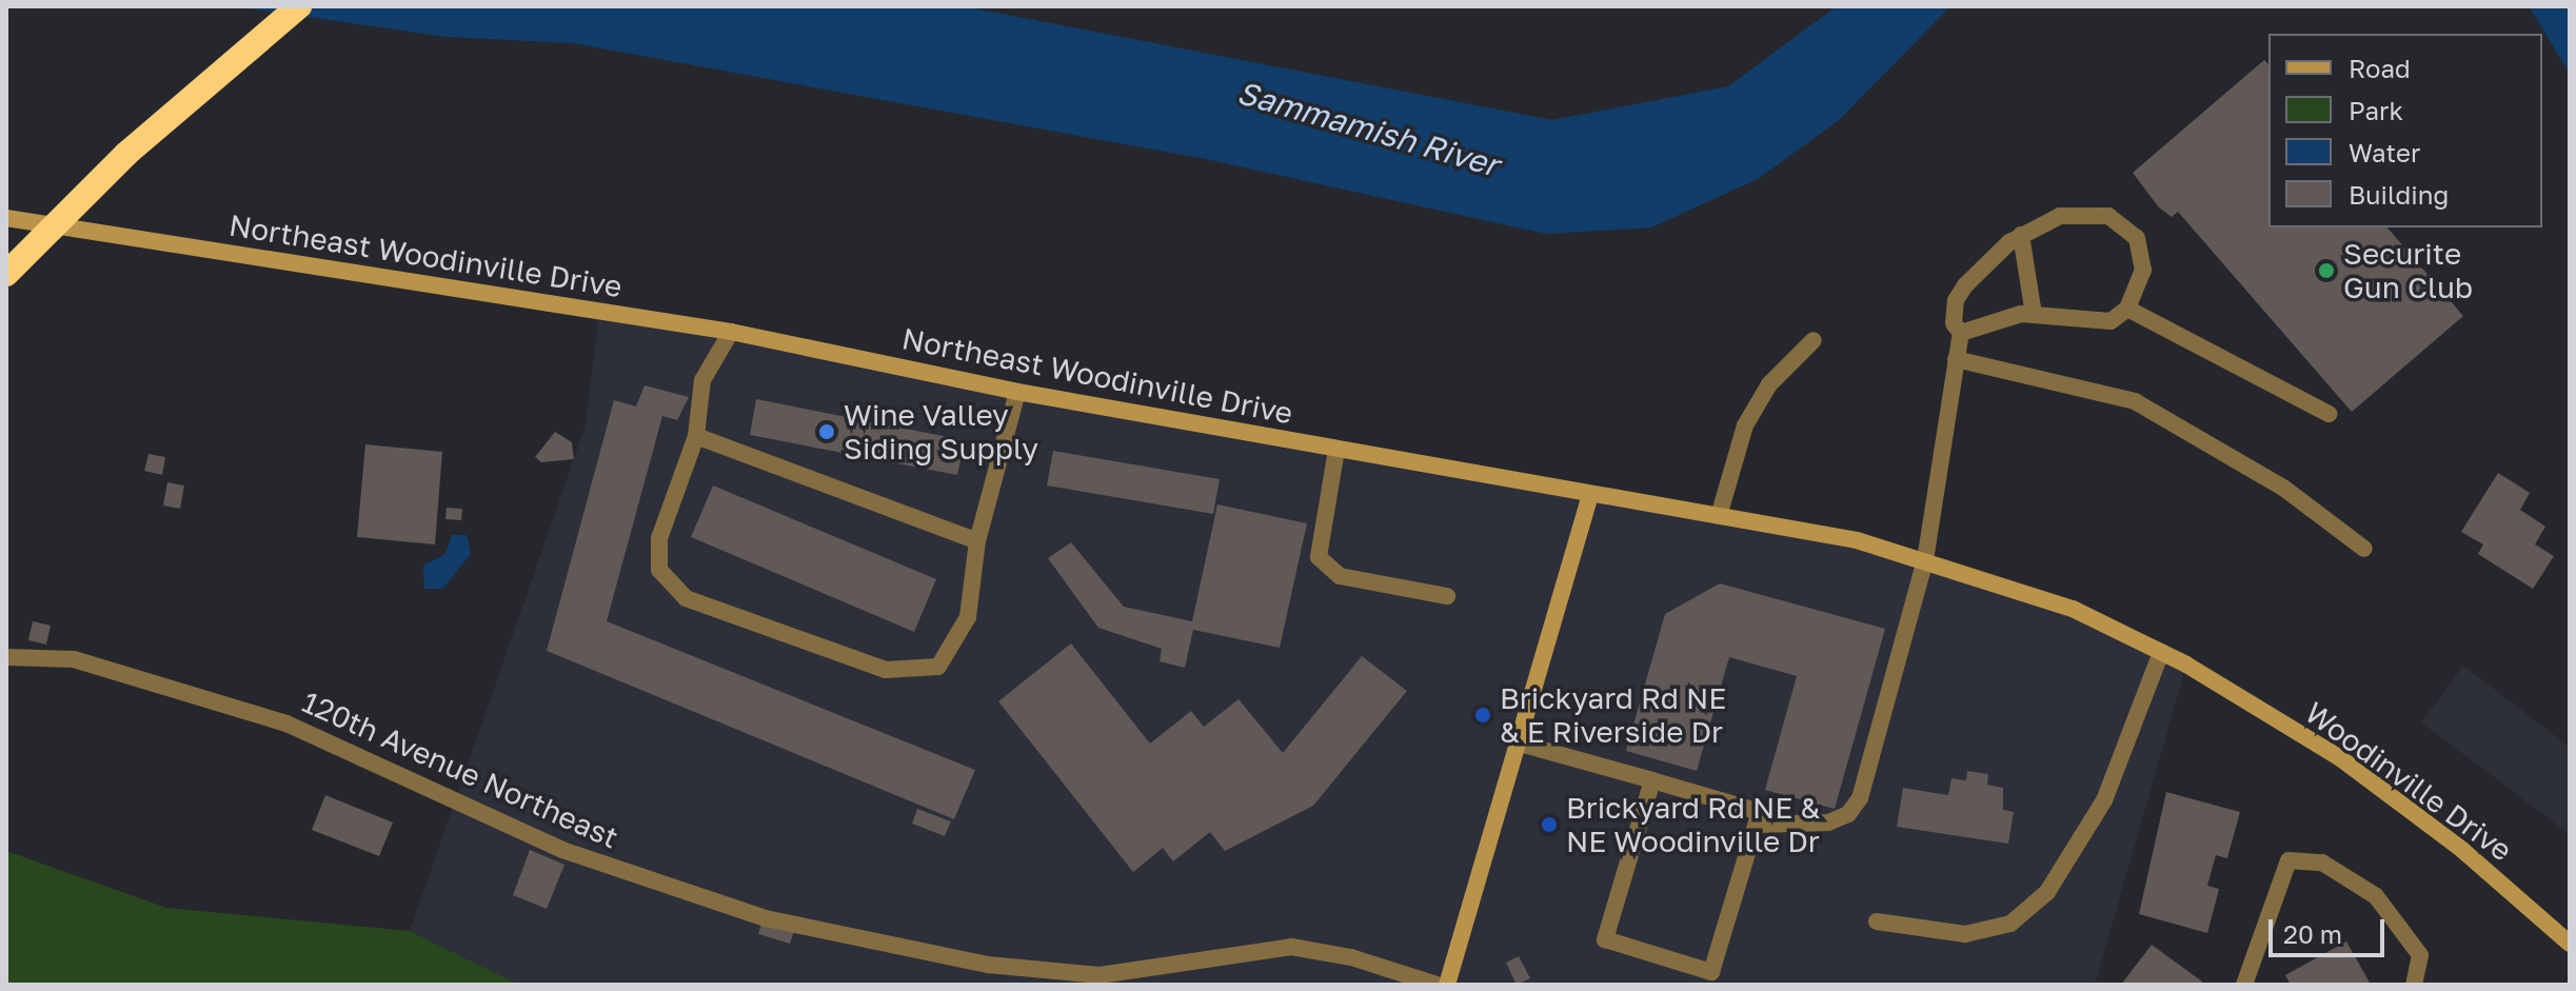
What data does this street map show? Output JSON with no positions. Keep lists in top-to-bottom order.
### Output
{
  "streets": {
    "main road": ["Northeast Woodinville Drive", "Woodinville Drive"],
    "street": ["120th Avenue Northeast"]
  },
  "crossings": [
    ["Northeast Woodinville Drive", "Woodinville Drive"]
  ],
  "water": ["Sammamish River"],
  "places": [
    "Securite Gun Club",
    "Wine Valley Siding Supply",
    "Brickyard Rd NE & E Riverside Dr",
    "Brickyard Rd NE & NE Woodinville Dr"
  ],
  "legend": [
    "Road",
    "Park",
    "Water",
    "Building"
  ],
  "scale_bar": "20 m"
}
